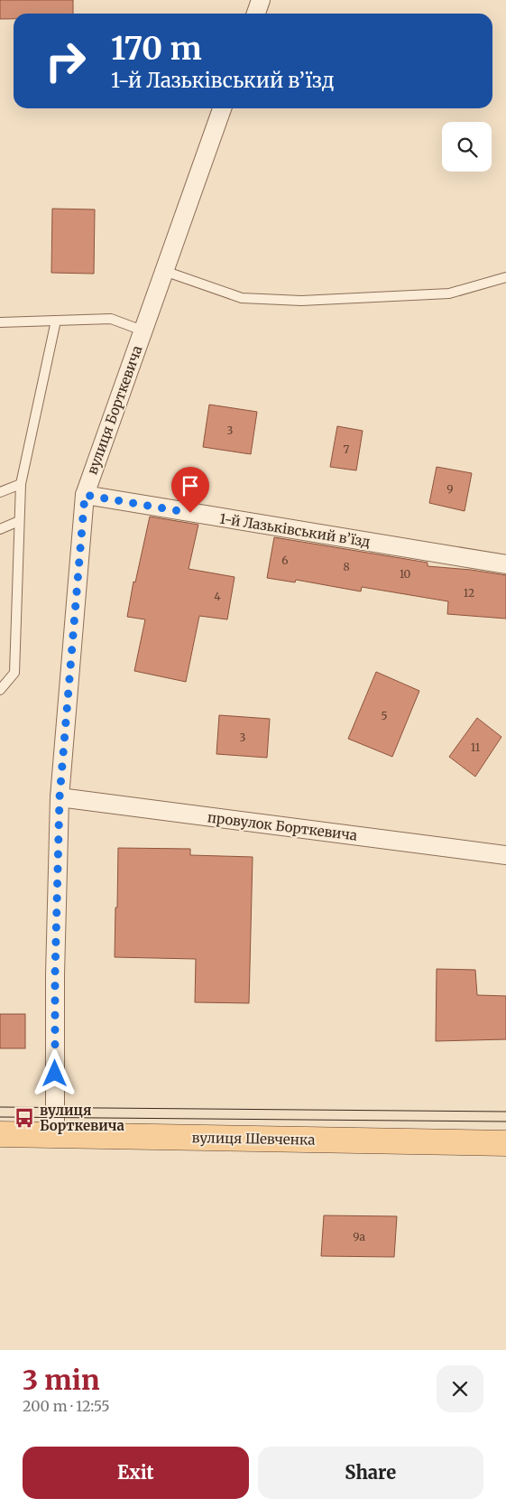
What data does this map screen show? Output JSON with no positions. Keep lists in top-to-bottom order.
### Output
{
  "streets": {
    "main road": ["вулиця Шевченка"],
    "street": ["вулиця Борткевича", "1-й Лазьківський в’їзд", "провулок Борткевича"]
  },
  "crossings": [
    ["вулиця Борткевича", "1-й Лазьківський в’їзд"],
    ["вулиця Борткевича", "провулок Борткевича"],
    ["вулиця Борткевича", "вулиця Шевченка"]
  ],
  "places": {
    "bus stop": ["вулиця Борткевича"]
  },
  "house_numbers": [
    "3",
    "7",
    "9",
    "6",
    "8",
    "10",
    "12",
    "4",
    "5",
    "3",
    "11",
    "9а"
  ],
  "page": {
    "turn": ["170 m", "1-й Лазьківський в’їзд"],
    "heading": ["3 min", "200 m · 12:55"],
    "buttons": ["Exit", "Share"]
  }
}
